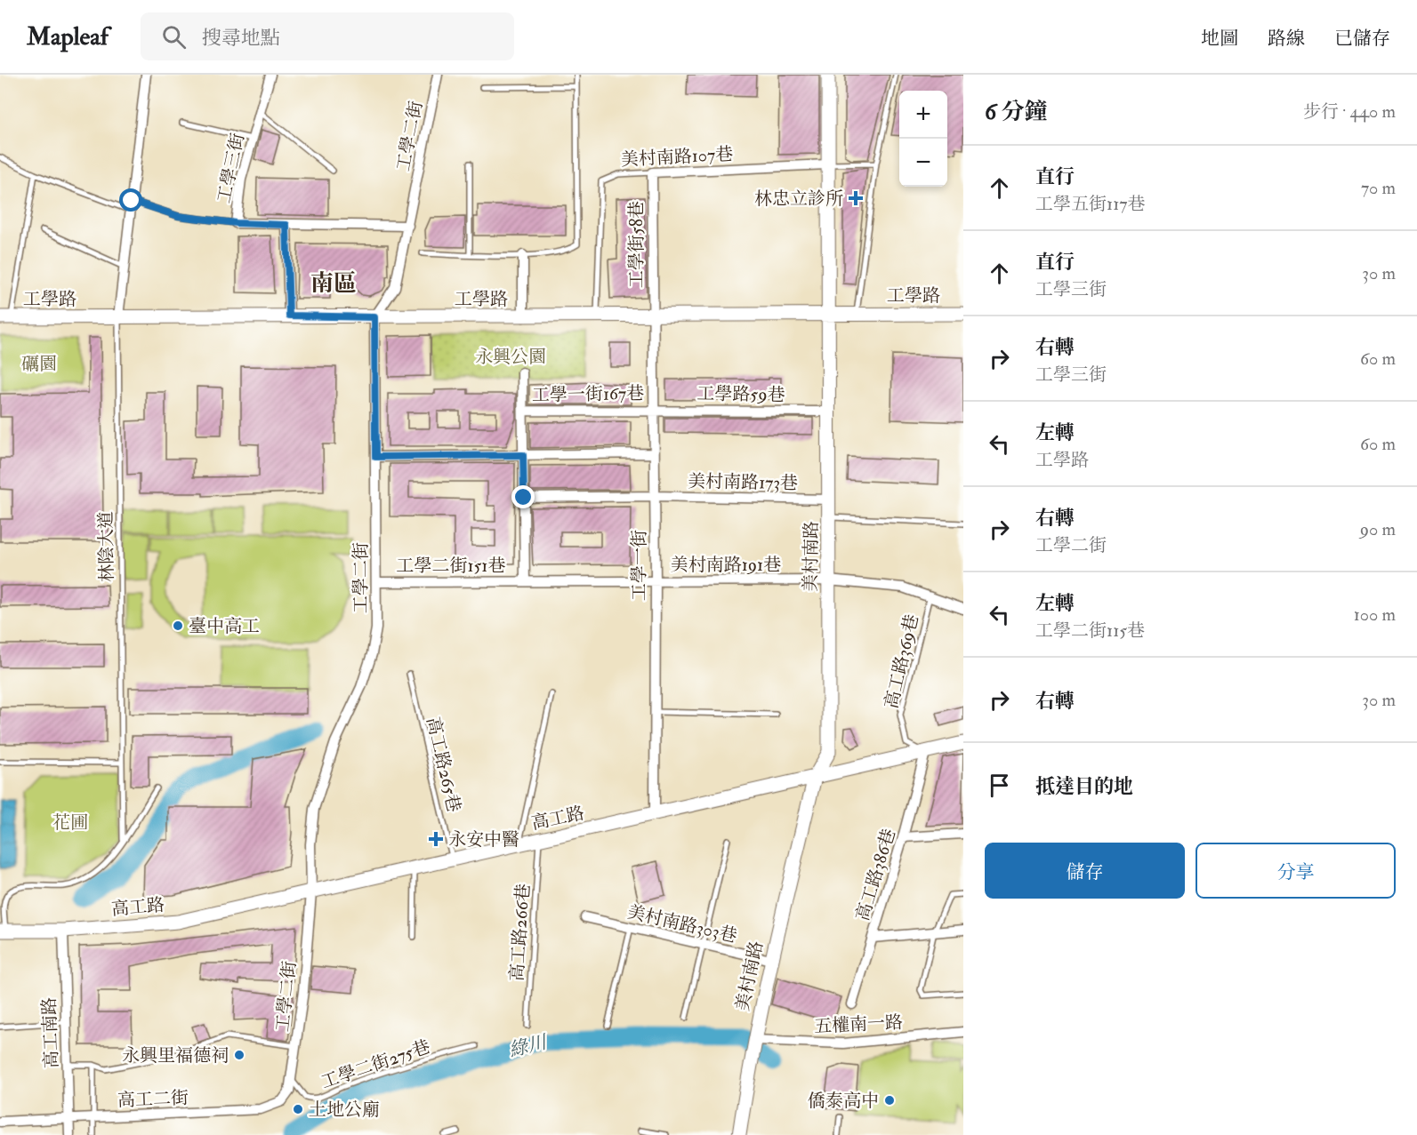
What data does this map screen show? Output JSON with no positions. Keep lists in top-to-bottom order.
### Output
{
  "streets": {
    "street": [
      "工學二街",
      "美村南路107巷",
      "工學三街",
      "工學街58巷",
      "工學路",
      "工學一街167巷",
      "工學路59巷",
      "美村南路173巷",
      "美村南路",
      "美村南路191巷",
      "工學二街151巷",
      "工學一街",
      "高工路",
      "高工路386巷",
      "美村南路303巷",
      "五權南一路",
      "高工南路",
      "高工二街"
    ],
    "lane": [
      "林陰大道",
      "高工路369巷",
      "高工路265巷",
      "高工路266巷",
      "工學二街275巷"
    ]
  },
  "crossings": [
    ["工學二街", "工學三街"],
    ["工學二街", "工學路"],
    ["工學二街", "工學二街151巷"],
    ["工學二街", "高工路"],
    ["工學二街", "工學二街275巷"],
    ["工學二街", "高工二街"],
    ["美村南路107巷", "工學街58巷"],
    ["美村南路107巷", "工學路"],
    ["美村南路107巷", "美村南路"],
    ["工學街58巷", "工學路"],
    ["工學街58巷", "工學一街"],
    ["工學路", "林陰大道"],
    ["工學路", "美村南路"],
    ["工學路", "工學一街"],
    ["工學一街167巷", "工學路59巷"],
    ["工學一街167巷", "工學一街"],
    ["工學路59巷", "美村南路"],
    ["工學路59巷", "工學一街"],
    ["美村南路173巷", "美村南路"],
    ["美村南路173巷", "工學一街"],
    ["美村南路", "美村南路191巷"],
    ["美村南路", "高工路"],
    ["美村南路", "美村南路303巷"],
    ["美村南路", "五權南一路"],
    ["美村南路191巷", "工學二街151巷"],
    ["美村南路191巷", "工學一街"],
    ["美村南路191巷", "高工路369巷"],
    ["工學一街", "高工路"],
    ["高工路369巷", "高工路"],
    ["高工路369巷", "高工路386巷"],
    ["高工路265巷", "高工路"],
    ["高工路", "高工路386巷"],
    ["高工路", "高工路266巷"],
    ["高工路", "高工南路"],
    ["高工南路", "高工二街"],
    ["工學二街275巷", "高工二街"]
  ],
  "districts": ["南區"],
  "water": ["綠川"],
  "parks": ["永興公園", "礪園", "花圃"],
  "places": {
    "health": ["林忠立診所", "永安中醫"],
    "other": [
      "臺中高工",
      "永興里福德祠",
      "僑泰高中",
      "土地公廟"
    ]
  },
  "page": {
    "header": "Mapleaf",
    "search": "搜尋地點",
    "nav": ["地圖", "路線", "已儲存"],
    "heading": ["6 分鐘", "步行 · 440 m"],
    "map_buttons": ["+", "−"],
    "list": [
      ["直行", "工學五街117巷", "70 m"],
      ["直行", "工學三街", "30 m"],
      ["右轉", "工學三街", "60 m"],
      ["左轉", "工學路", "60 m"],
      ["右轉", "工學二街", "90 m"],
      ["左轉", "工學二街115巷", "100 m"],
      ["右轉", "30 m"],
      "抵達目的地"
    ],
    "buttons": ["儲存", "分享"]
  }
}
